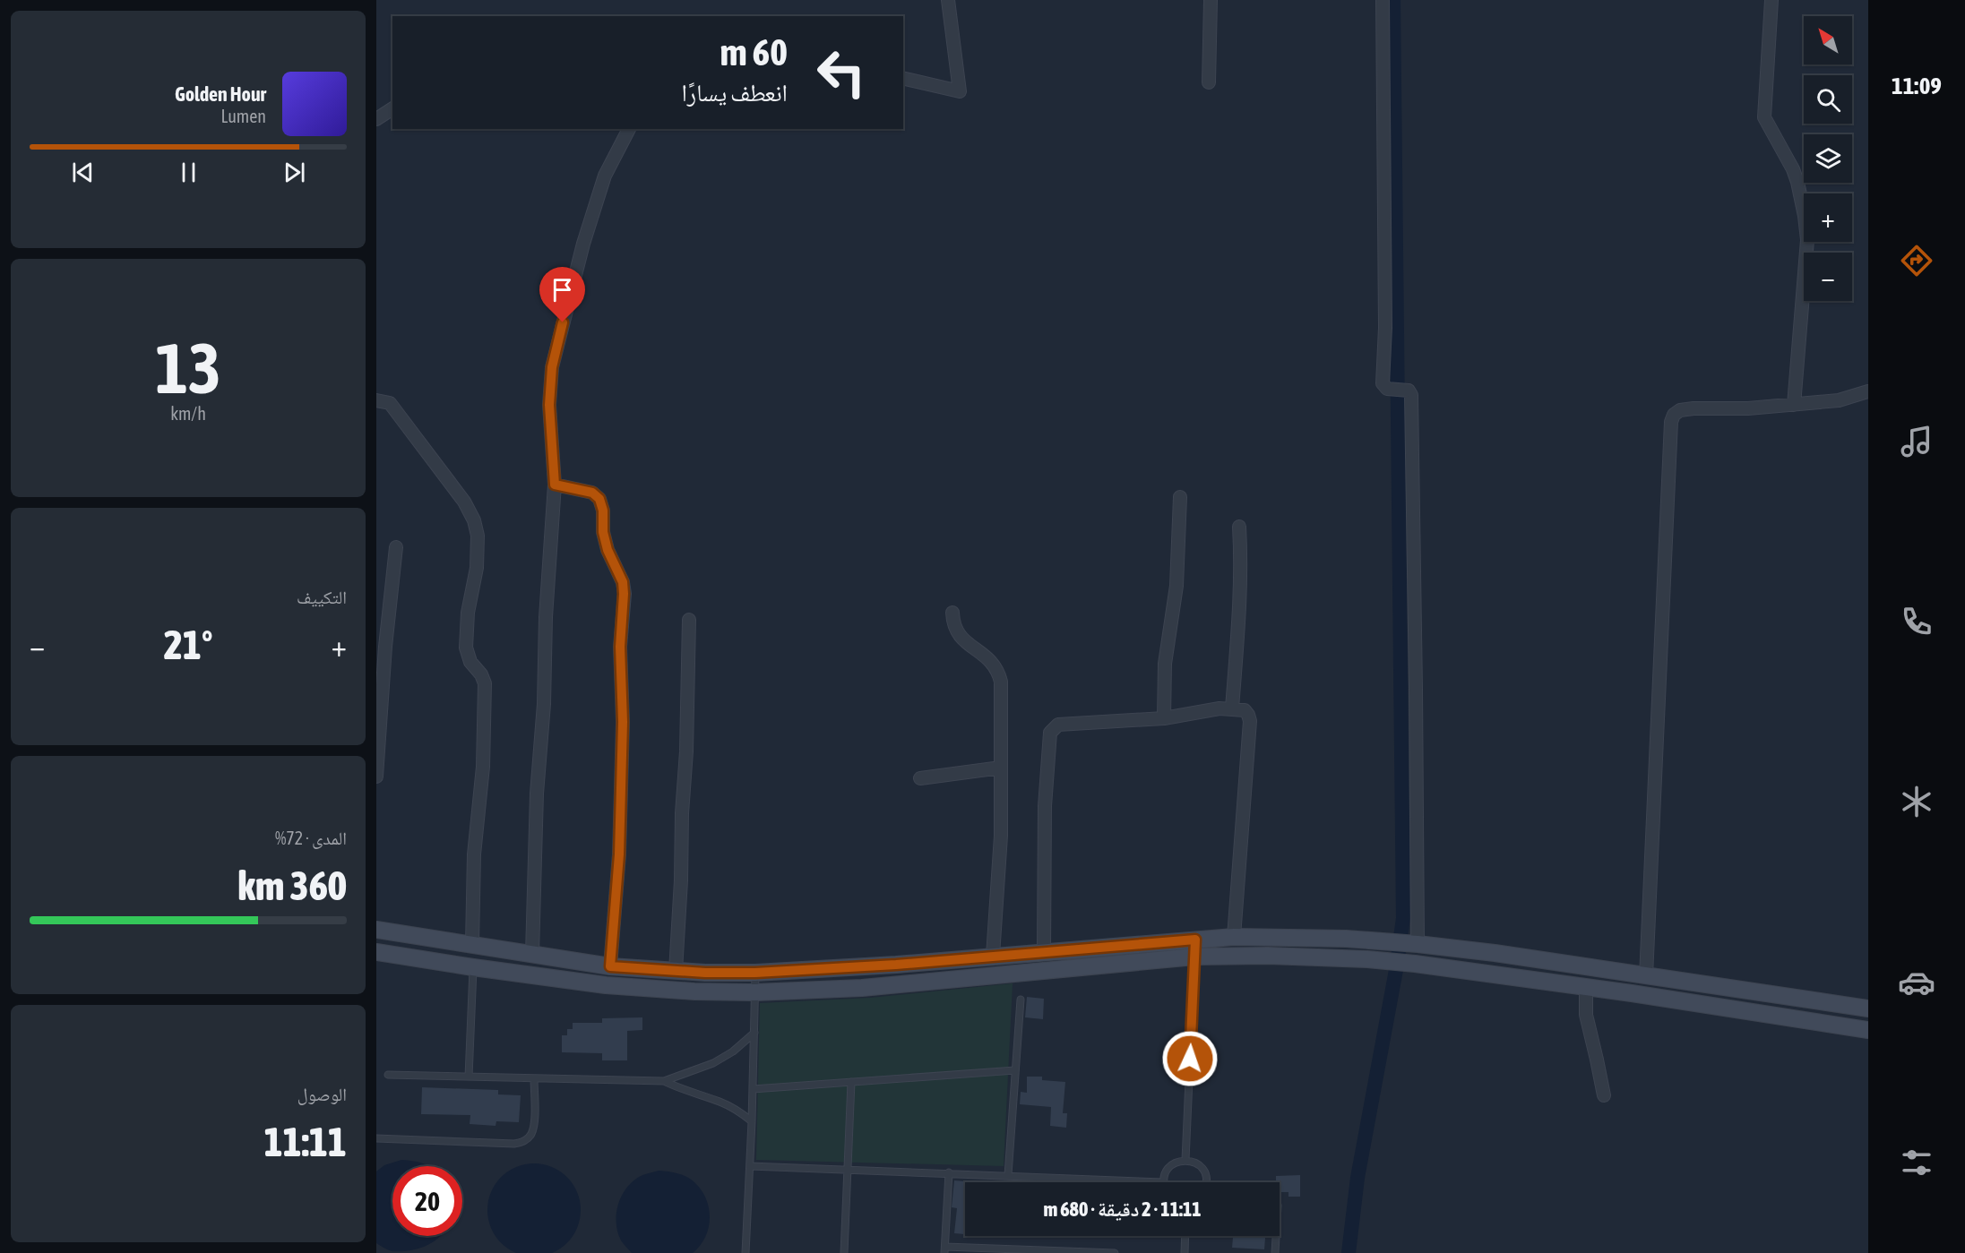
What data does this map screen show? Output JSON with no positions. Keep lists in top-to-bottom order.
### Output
{
  "north": "top left",
  "page": {
    "tabs": "11:09",
    "map_buttons": ["+", "−"],
    "turn": ["60 m", "انعطف يسارًا"],
    "song": ["Golden Hour", "Lumen"],
    "tile": [
      ["13", "km/h"],
      "التكييف",
      ["المدى · 72%", "360 km"],
      ["الوصول", "11:11"]
    ],
    "heat": ["−", "21°", "+"],
    "limit": "20",
    "trip": "11:11 · 2 دقيقة · 680 m"
  }
}
